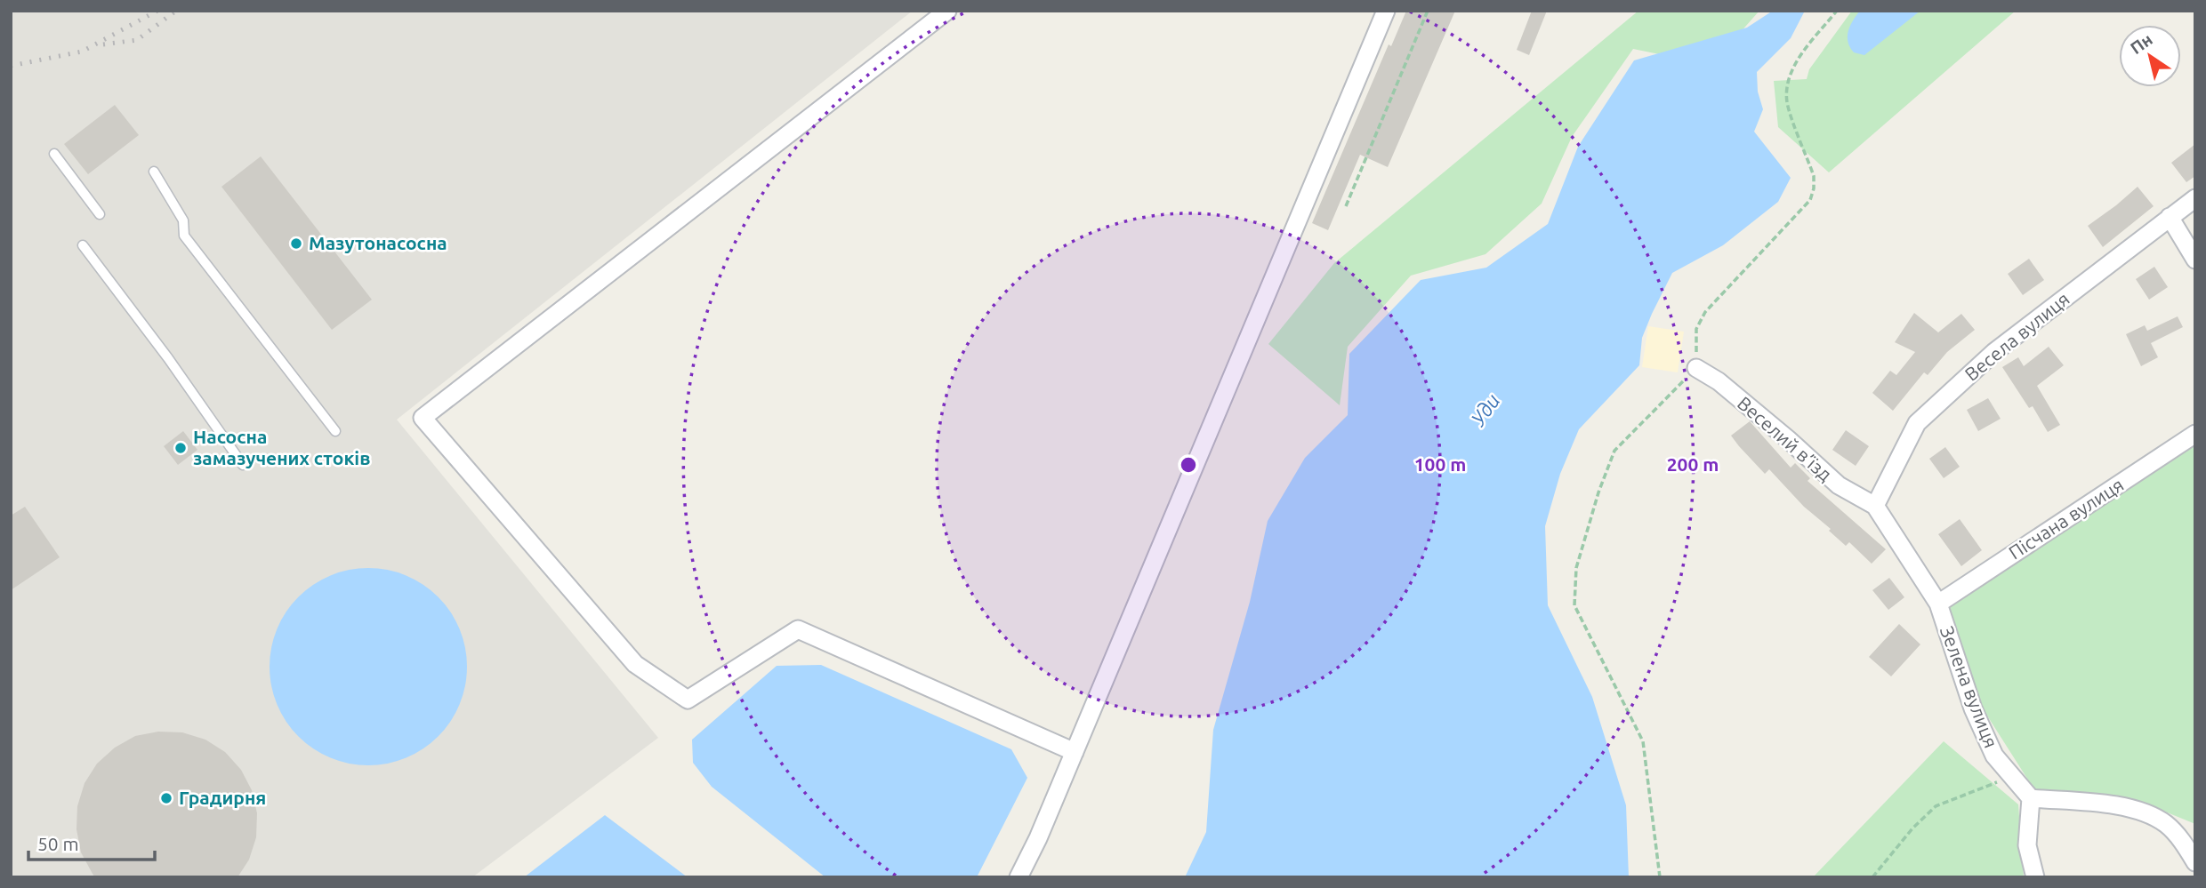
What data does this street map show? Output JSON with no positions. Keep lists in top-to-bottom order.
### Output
{
  "streets": {
    "street": [
      "Весела вулиця",
      "Веселий в’їзд",
      "Пісчана вулиця",
      "Зелена вулиця"
    ]
  },
  "crossings": [
    ["Весела вулиця", "Веселий в’їзд"],
    ["Весела вулиця", "Зелена вулиця"],
    ["Веселий в’їзд", "Зелена вулиця"],
    ["Пісчана вулиця", "Зелена вулиця"]
  ],
  "water": ["Уди"],
  "places": ["Мазутонасосна", "Насосна замазучених стоків", "Градирня"],
  "scale_bar": "50 m",
  "north": "top left",
  "rings": ["100 m", "200 m"]
}
